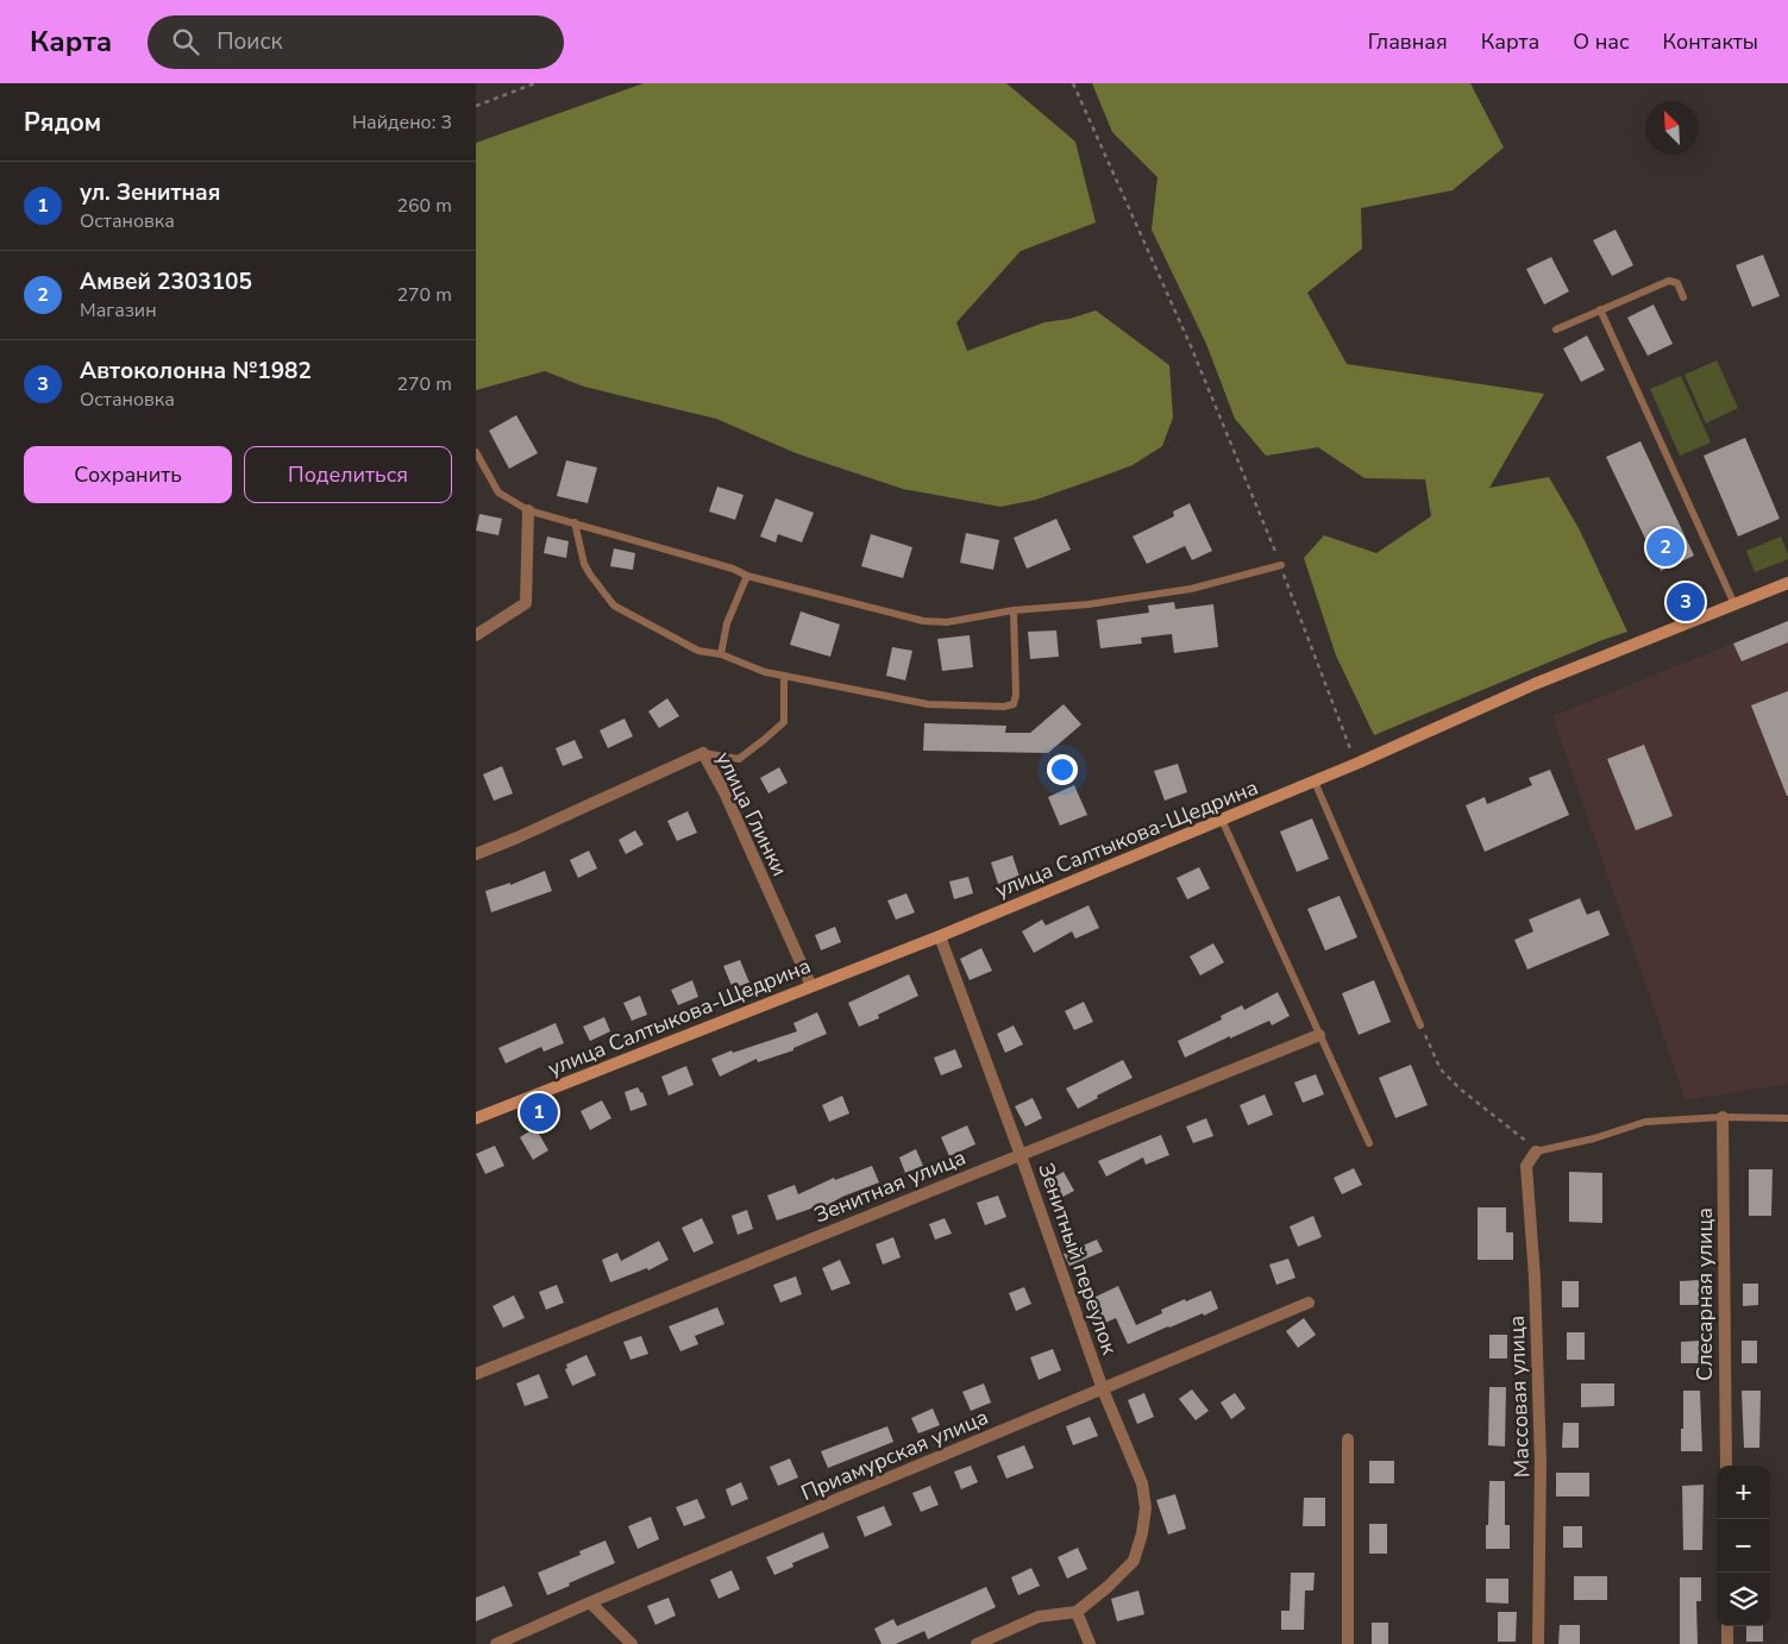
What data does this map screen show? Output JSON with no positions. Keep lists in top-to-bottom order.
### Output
{
  "streets": {
    "street": [
      "улица Глинки",
      "улица Салтыкова-Щедрина",
      "Зенитная улица",
      "Зенитный переулок",
      "Слесарная улица",
      "Массовая улица",
      "Приамурская улица"
    ]
  },
  "crossings": [
    ["улица Глинки", "улица Салтыкова-Щедрина"],
    ["улица Салтыкова-Щедрина", "Зенитный переулок"],
    ["Зенитная улица", "Зенитный переулок"],
    ["Зенитный переулок", "Приамурская улица"]
  ],
  "north": "top left",
  "page": {
    "header": "Карта",
    "search": "Поиск",
    "nav": [
      "Главная",
      "Карта",
      "О нас",
      "Контакты"
    ],
    "heading": ["Рядом", "Найдено: 3"],
    "list": [
      {
        "mark": "1",
        "name": "ул. Зенитная",
        "note": "Остановка",
        "value": "260 m"
      },
      {
        "mark": "2",
        "name": "Амвей 2303105",
        "note": "Магазин",
        "value": "270 m"
      },
      {
        "mark": "3",
        "name": "Автоколонна №1982",
        "note": "Остановка",
        "value": "270 m"
      }
    ],
    "buttons": ["Сохранить", "Поделиться"],
    "pins": ["2", "3", "1"],
    "map_buttons": ["+", "−"]
  }
}
